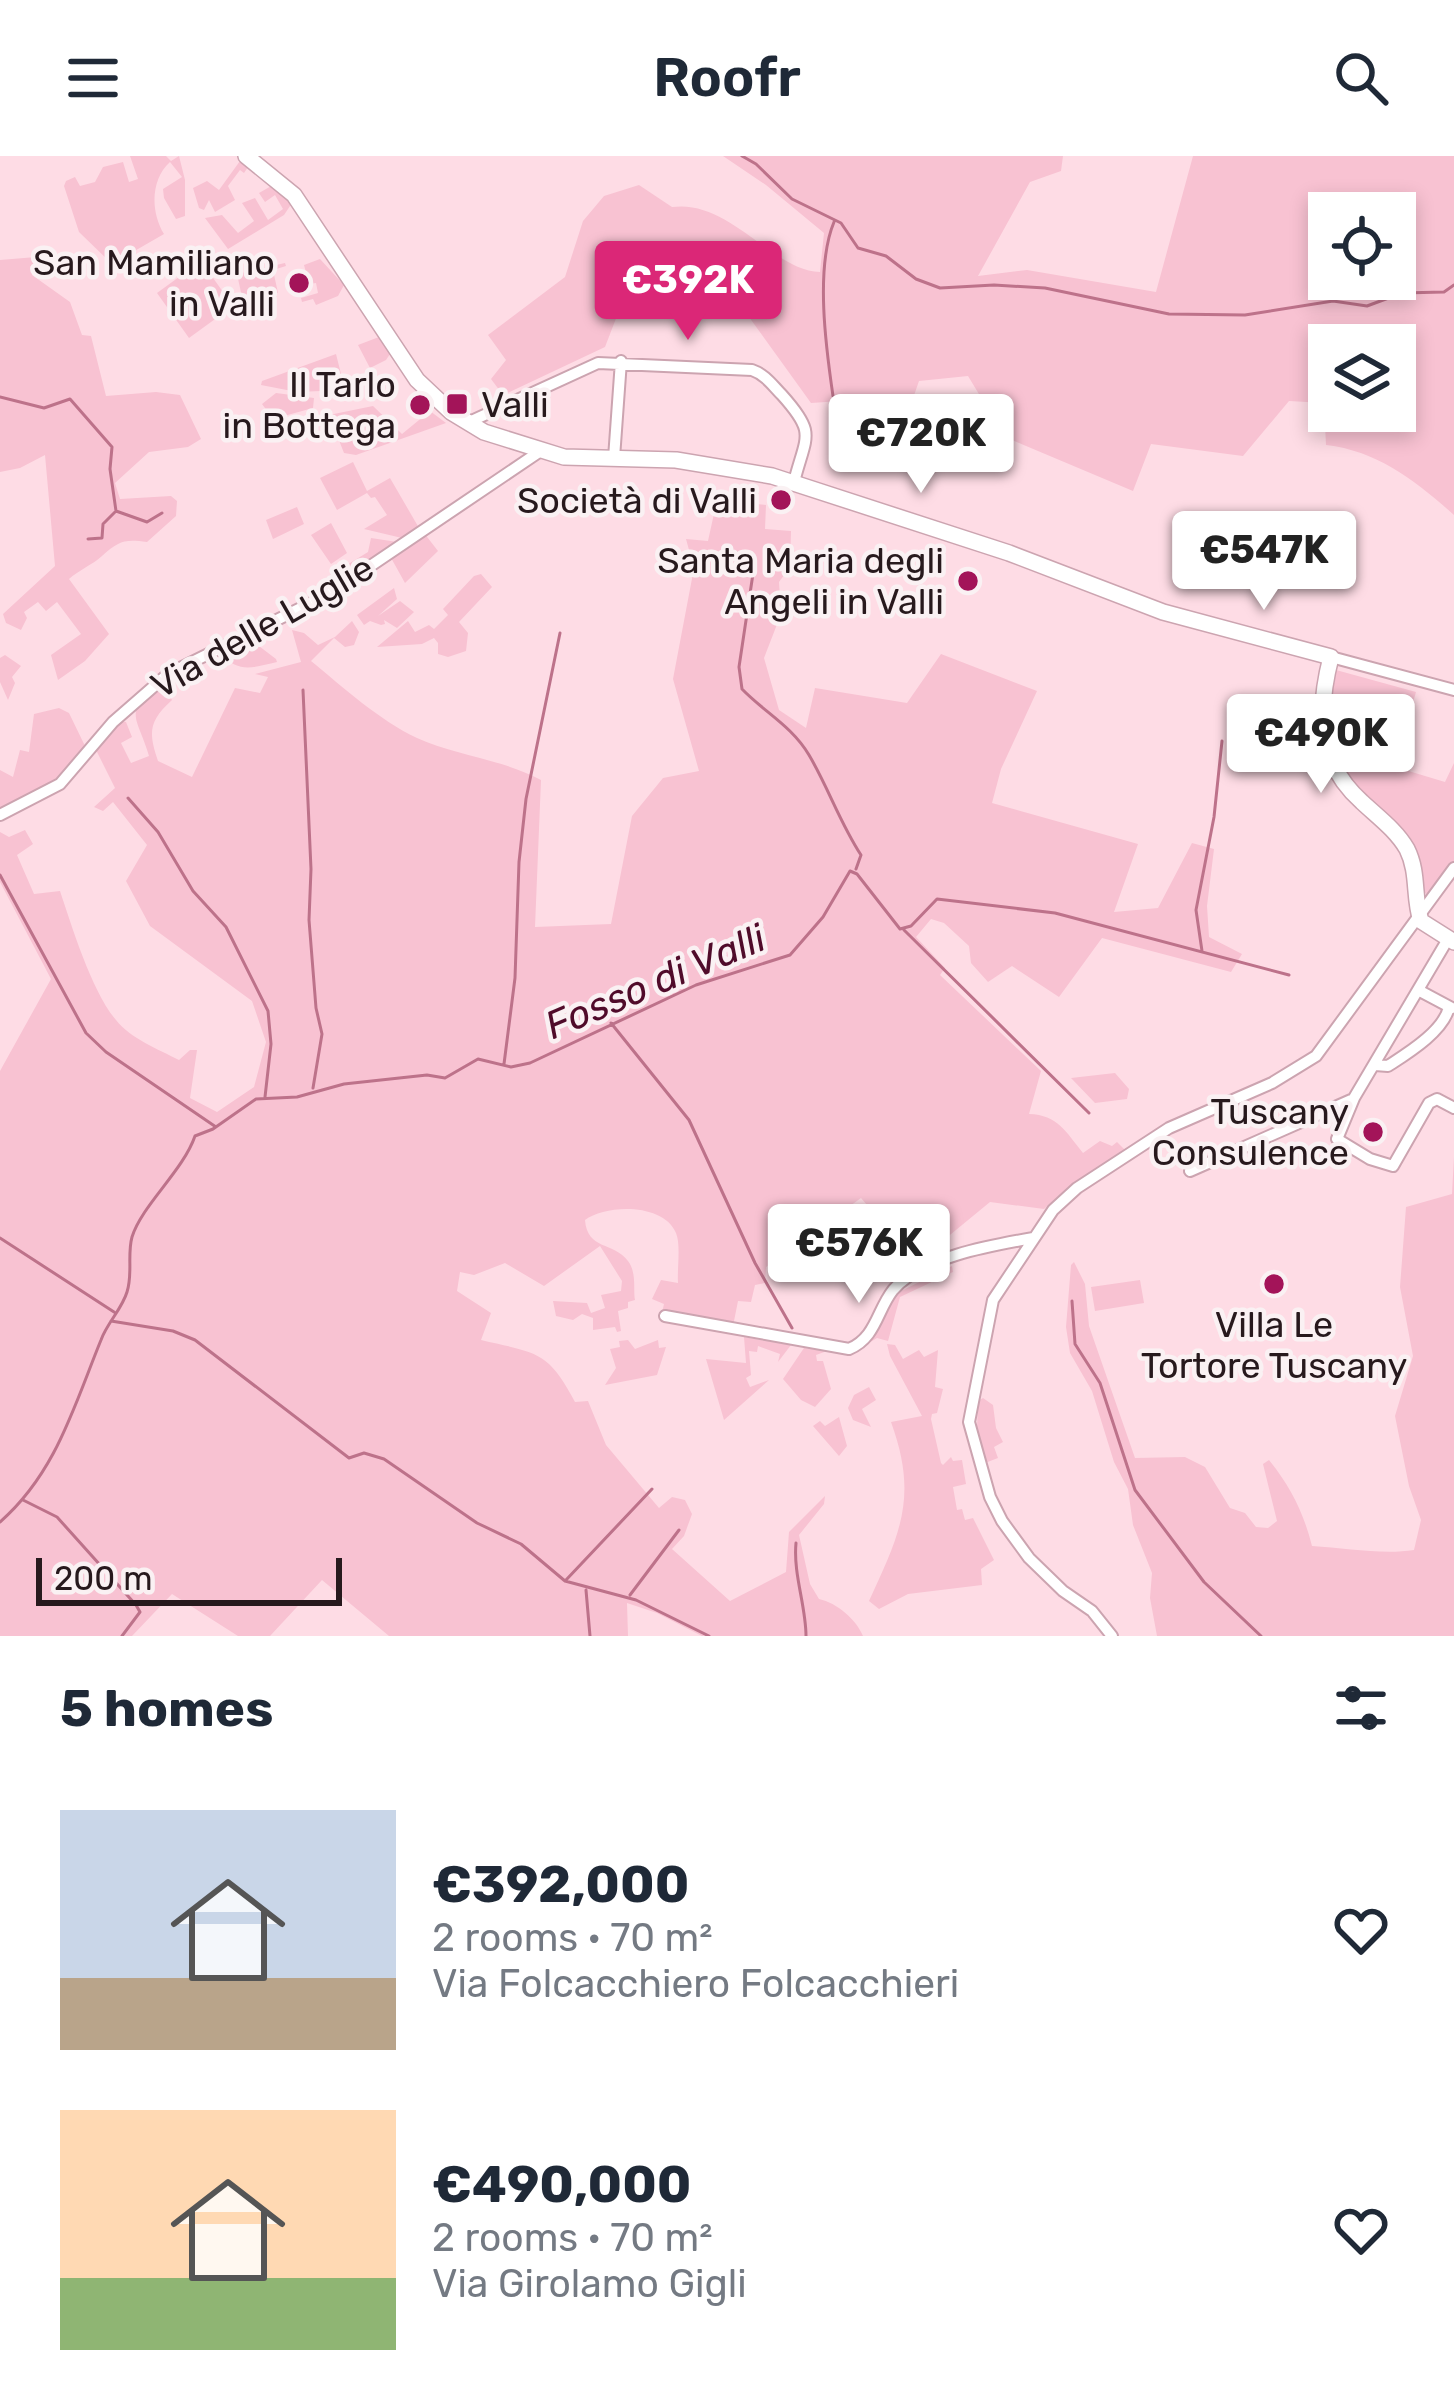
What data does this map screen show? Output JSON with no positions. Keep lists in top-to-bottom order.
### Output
{
  "streets": {
    "street": ["Via delle Luglie"]
  },
  "water": ["Fosso di Valli"],
  "places": {
    "other": [
      "San Mamiliano in Valli",
      "Il Tarlo in Bottega",
      "Società di Valli",
      "Santa Maria degli Angeli in Valli",
      "Tuscany Consulence",
      "Villa Le Tortore Tuscany"
    ],
    "transit": ["Valli"]
  },
  "scale_bar": "200 m",
  "page": {
    "header": "Roofr",
    "price": [
      "€392K",
      "€720K",
      "€547K",
      "€490K",
      "€576K"
    ],
    "scale": "200 m",
    "heading": "5 homes",
    "list": [
      {
        "name": "€392,000",
        "note": "2 rooms · 70 m² · Via Folcacchiero Folcacchieri"
      },
      {
        "name": "€490,000",
        "note": "2 rooms · 70 m² · Via Girolamo Gigli"
      }
    ]
  }
}
